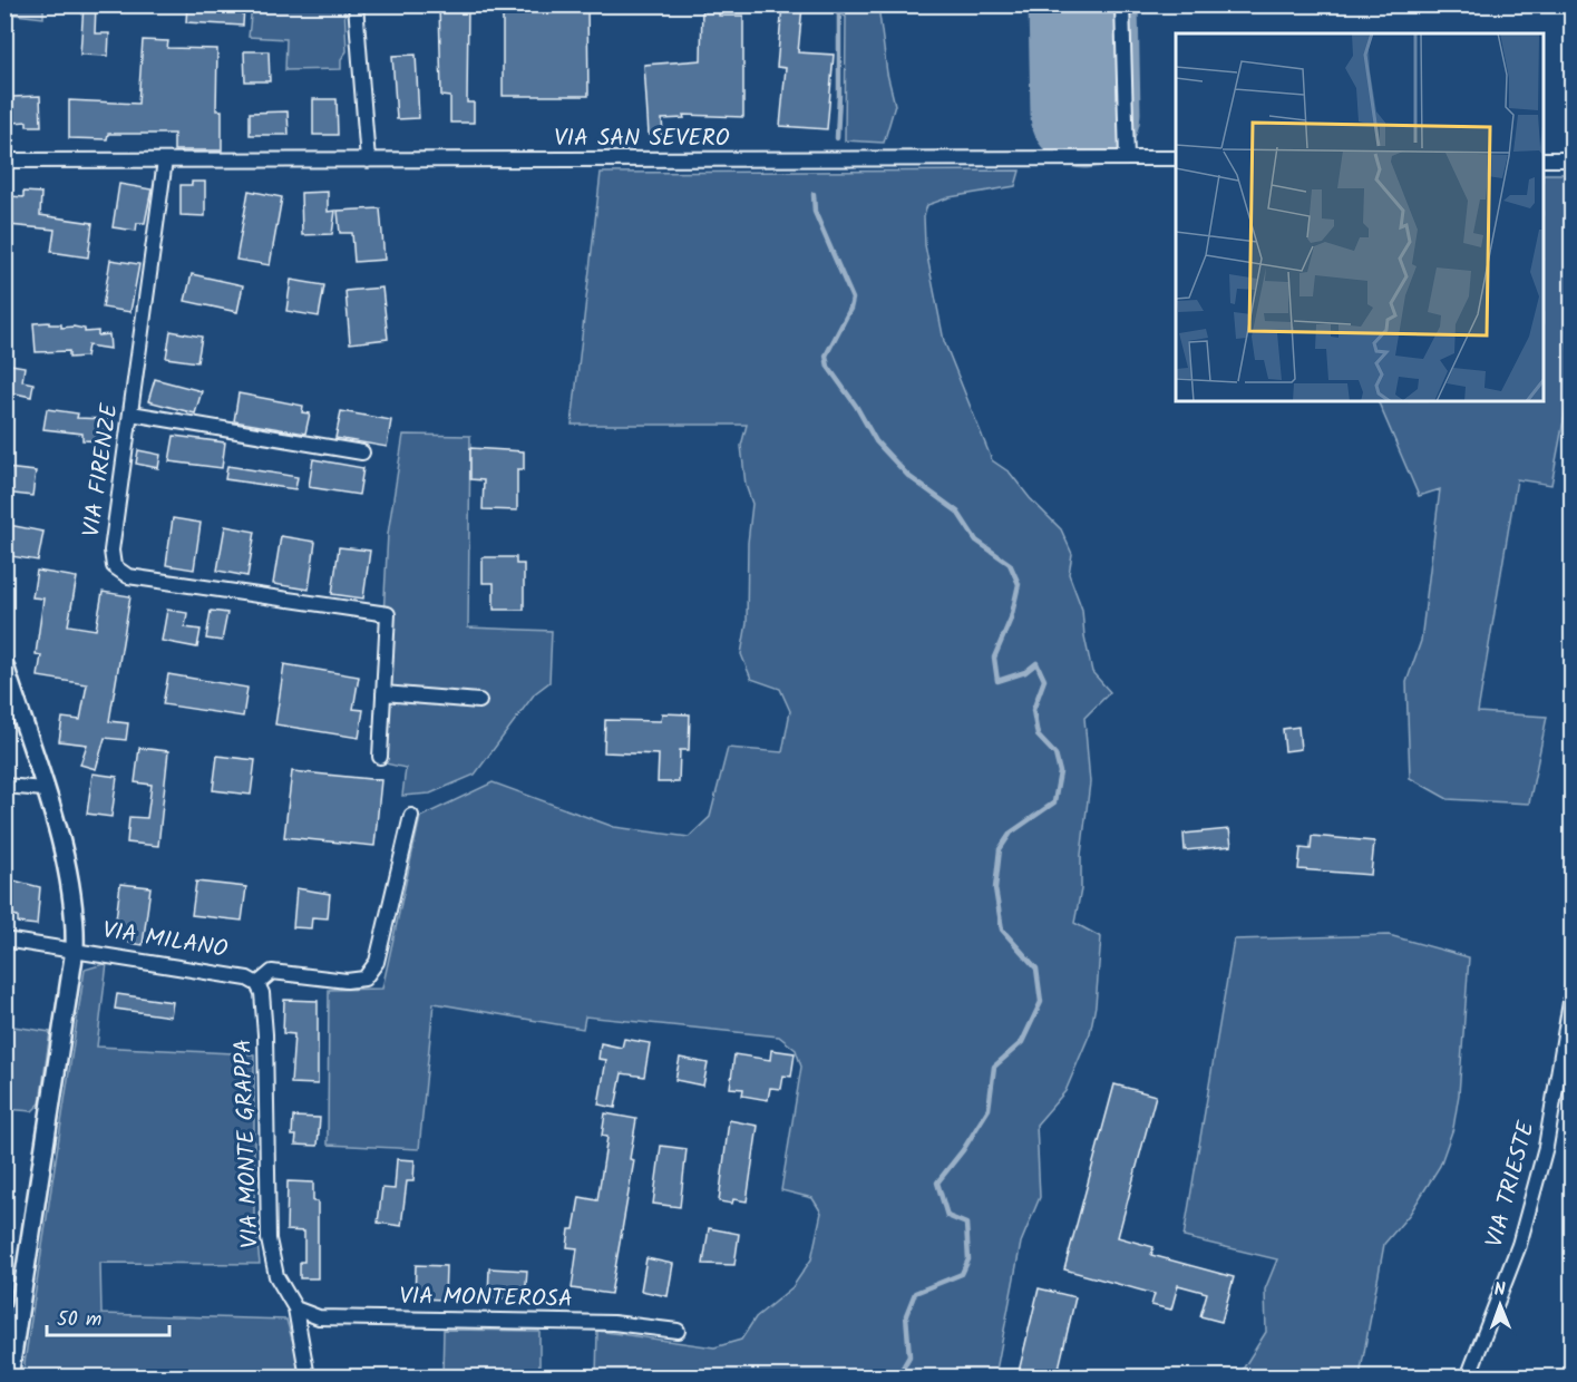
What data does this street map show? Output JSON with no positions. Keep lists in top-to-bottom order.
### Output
{
  "streets": {
    "street": [
      "VIA SAN SEVERO",
      "VIA FIRENZE",
      "VIA MILANO",
      "VIA MONTE GRAPPA",
      "VIA TRIESTE",
      "VIA MONTEROSA"
    ]
  },
  "crossings": [
    ["VIA SAN SEVERO", "VIA FIRENZE"],
    ["VIA MILANO", "VIA MONTE GRAPPA"],
    ["VIA MONTE GRAPPA", "VIA MONTEROSA"]
  ],
  "scale_bar": "50 m",
  "north": "top"
}
